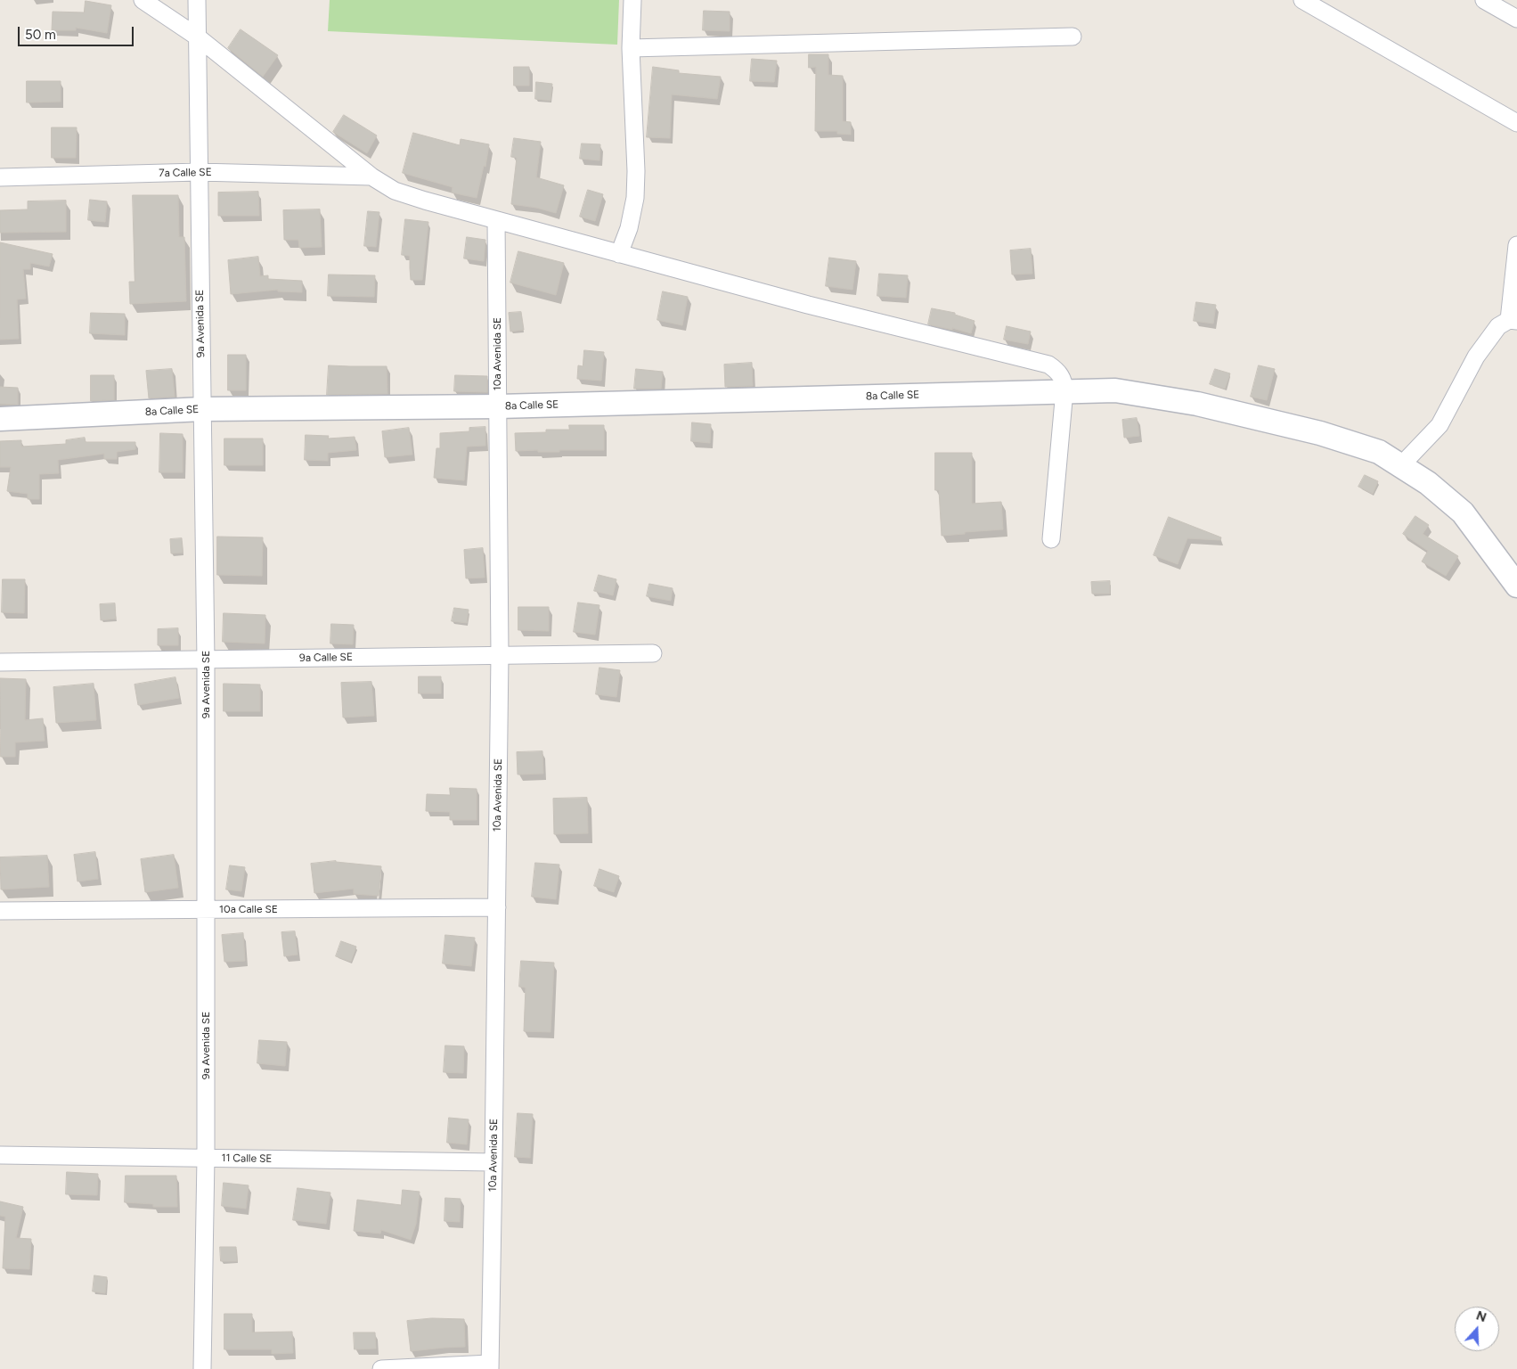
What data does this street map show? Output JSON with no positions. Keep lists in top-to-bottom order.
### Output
{
  "streets": {
    "street": [
      "7a Calle SE",
      "9a Avenida SE",
      "10a Avenida SE",
      "8a Calle SE",
      "9a Calle SE",
      "10a Calle SE",
      "11 Calle SE"
    ]
  },
  "crossings": [
    ["7a Calle SE", "9a Avenida SE"],
    ["9a Avenida SE", "8a Calle SE"],
    ["9a Avenida SE", "9a Calle SE"],
    ["9a Avenida SE", "10a Calle SE"],
    ["9a Avenida SE", "11 Calle SE"],
    ["10a Avenida SE", "8a Calle SE"],
    ["10a Avenida SE", "9a Calle SE"],
    ["10a Avenida SE", "10a Calle SE"],
    ["10a Avenida SE", "11 Calle SE"]
  ],
  "scale_bar": "50 m",
  "north": "top"
}
